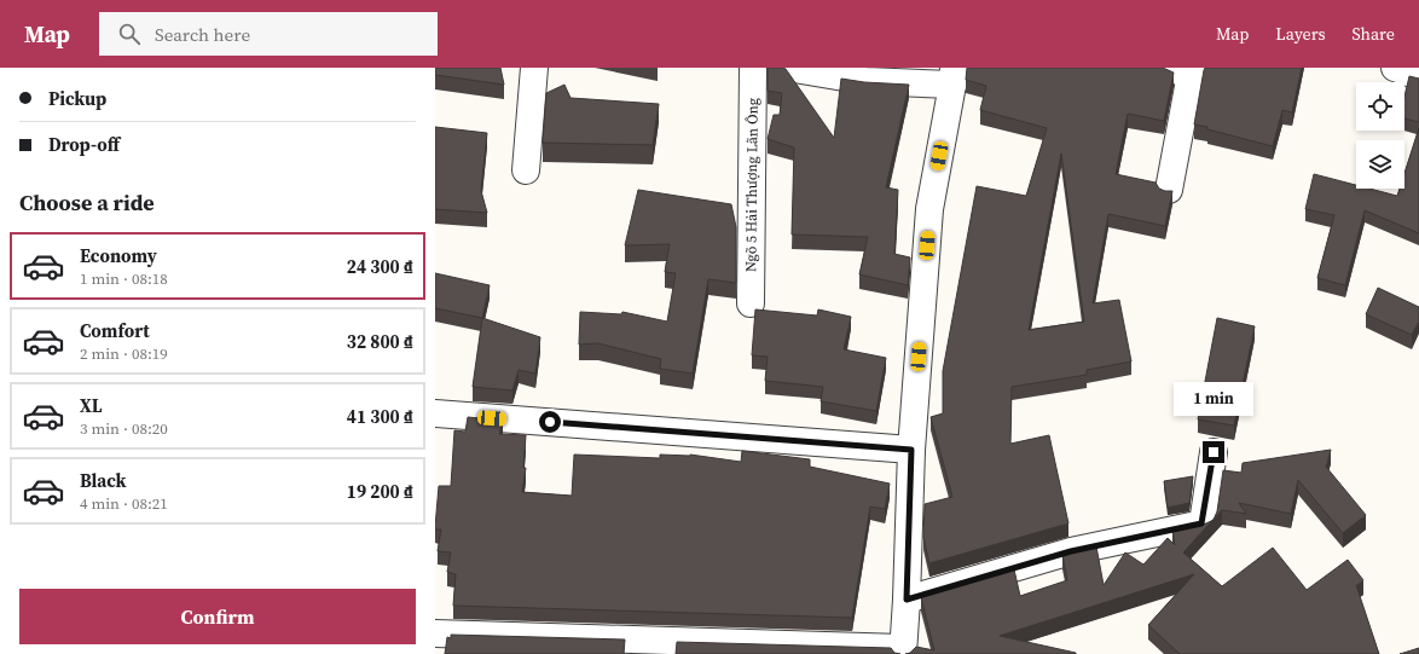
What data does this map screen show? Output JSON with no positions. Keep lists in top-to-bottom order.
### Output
{
  "streets": {
    "street": ["Ngõ 5 Hải Thượng Lãn Ông"]
  },
  "page": {
    "header": "Map",
    "search": "Search here",
    "nav": ["Map", "Layers", "Share"],
    "banner": ["Pickup", "Drop-off"],
    "heading": "Choose a ride",
    "list": [
      {
        "name": "Economy",
        "note": "1 min · 08:18",
        "value": "24 300 ₫"
      },
      {
        "name": "Comfort",
        "note": "2 min · 08:19",
        "value": "32 800 ₫"
      },
      {
        "name": "XL",
        "note": "3 min · 08:20",
        "value": "41 300 ₫"
      },
      {
        "name": "Black",
        "note": "4 min · 08:21",
        "value": "19 200 ₫"
      }
    ],
    "bubble": "1 min",
    "buttons": "Confirm"
  }
}
